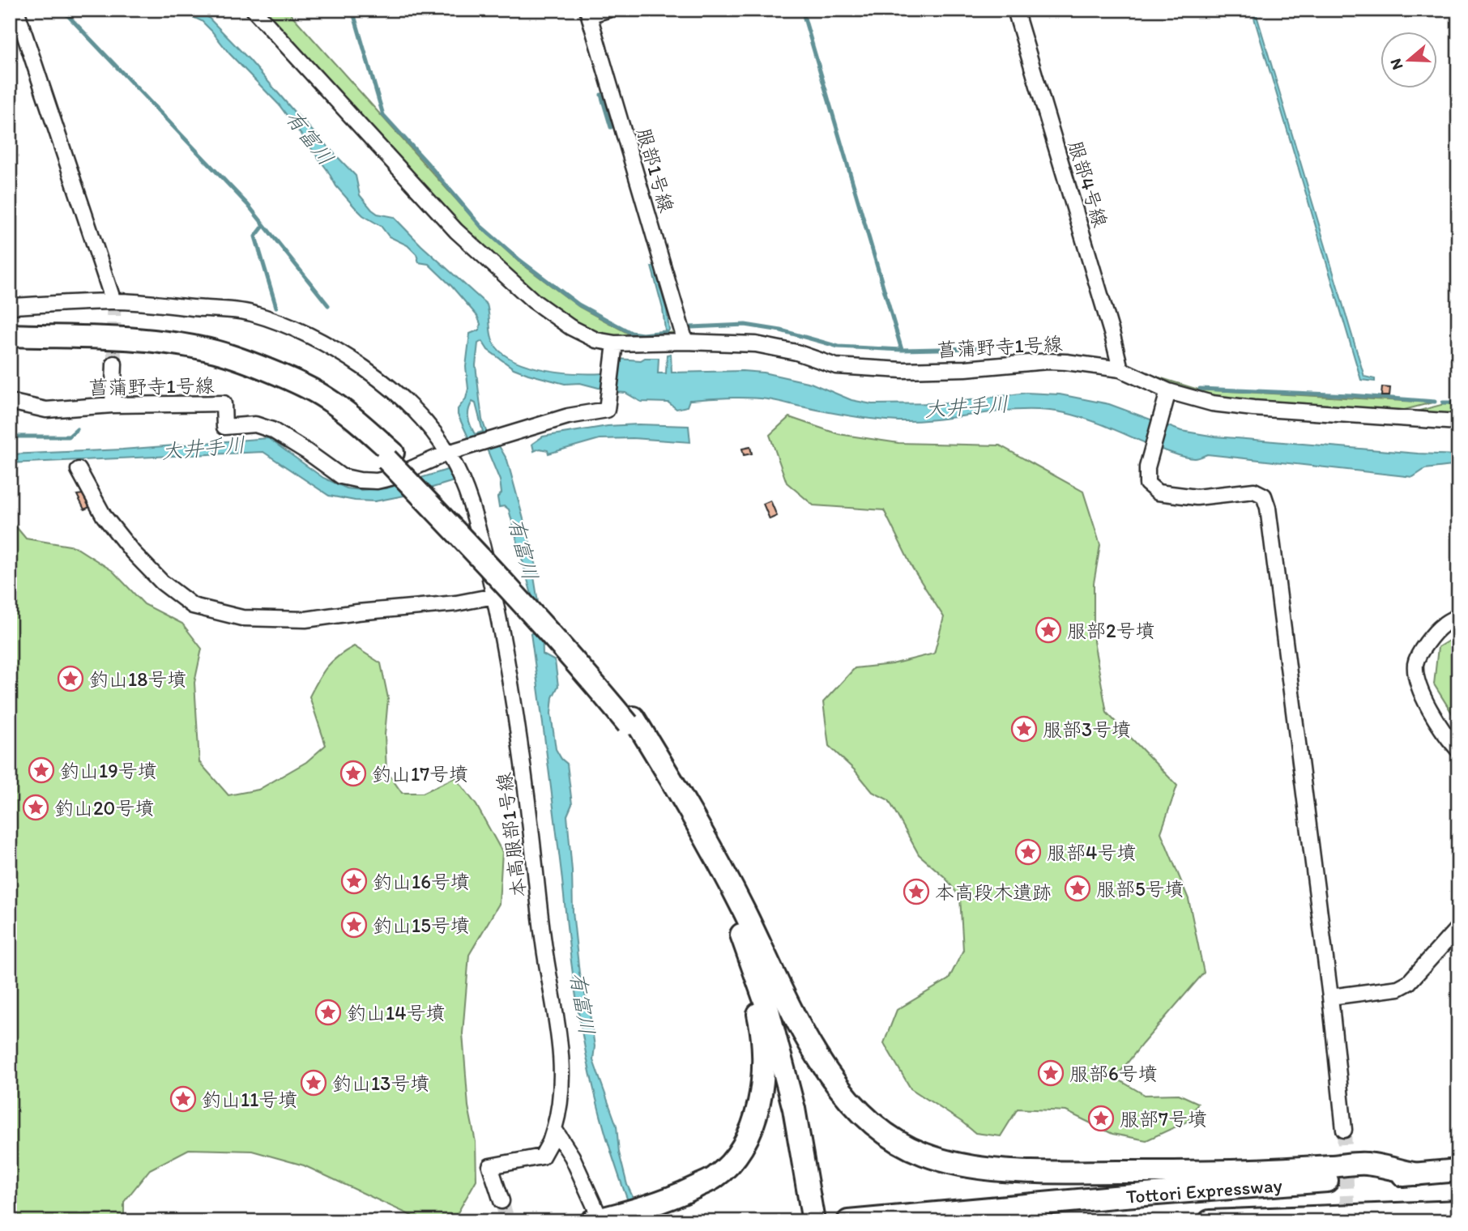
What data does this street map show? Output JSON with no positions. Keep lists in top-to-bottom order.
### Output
{
  "streets": {
    "highway": ["Tottori Expressway"],
    "street": [
      "服部1号線",
      "服部4号線",
      "菖蒲野寺1号線",
      "本高服部1号線"
    ]
  },
  "crossings": [
    ["服部1号線", "菖蒲野寺1号線"],
    ["服部4号線", "菖蒲野寺1号線"],
    ["菖蒲野寺1号線", "本高服部1号線"]
  ],
  "water": ["有富川", "大井手川"],
  "places": {
    "place": [
      "服部2号墳",
      "釣山18号墳",
      "服部3号墳",
      "釣山19号墳",
      "釣山17号墳",
      "釣山20号墳",
      "服部4号墳",
      "釣山16号墳",
      "服部5号墳",
      "本高段木遺跡",
      "釣山15号墳",
      "釣山14号墳",
      "服部6号墳",
      "釣山13号墳",
      "釣山11号墳",
      "服部7号墳"
    ]
  },
  "north": "left"
}
